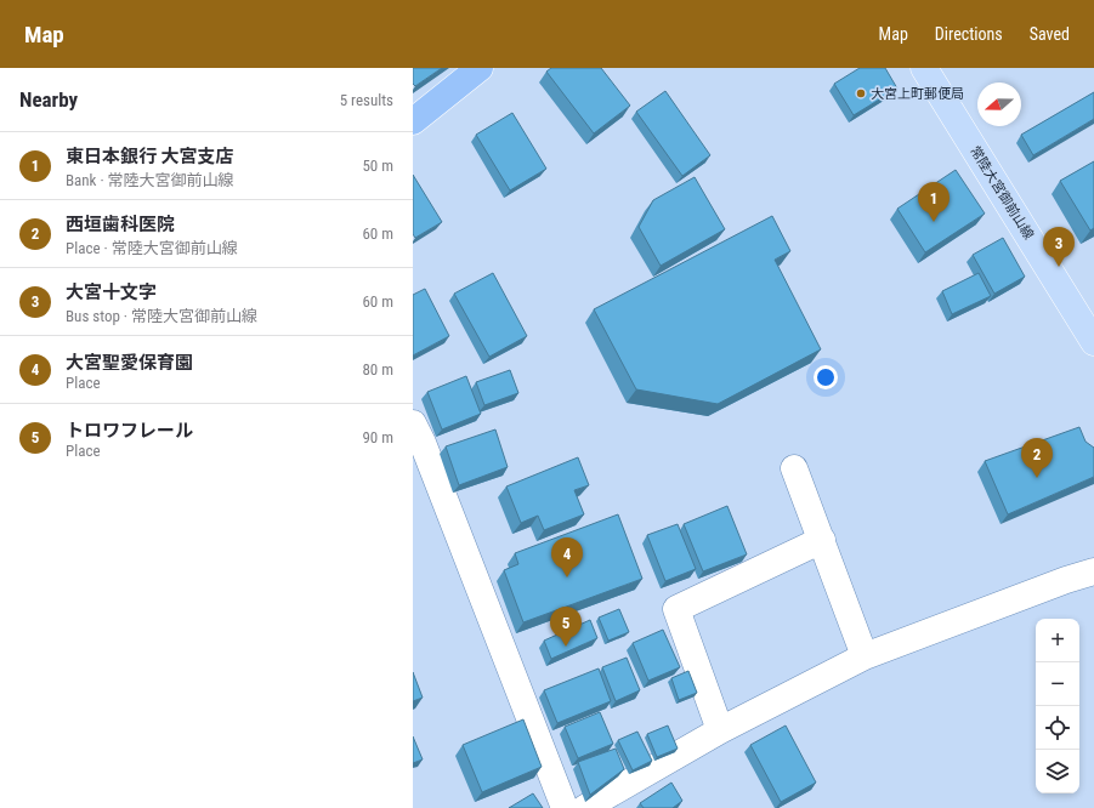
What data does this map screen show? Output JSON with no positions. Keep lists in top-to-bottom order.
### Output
{
  "streets": {
    "main road": ["常陸大宮御前山線"]
  },
  "places": ["大宮上町郵便局"],
  "north": "left",
  "page": {
    "header": "Map",
    "nav": ["Map", "Directions", "Saved"],
    "heading": ["Nearby", "5 results"],
    "list": [
      {
        "mark": "1",
        "name": "東日本銀行 大宮支店",
        "note": "Bank · 常陸大宮御前山線",
        "value": "50 m"
      },
      {
        "mark": "2",
        "name": "西垣歯科医院",
        "note": "Place · 常陸大宮御前山線",
        "value": "60 m"
      },
      {
        "mark": "3",
        "name": "大宮十文字",
        "note": "Bus stop · 常陸大宮御前山線",
        "value": "60 m"
      },
      {
        "mark": "4",
        "name": "大宮聖愛保育園",
        "note": "Place",
        "value": "80 m"
      },
      {
        "mark": "5",
        "name": "トロワフレール",
        "note": "Place",
        "value": "90 m"
      }
    ],
    "pins": [
      "1",
      "3",
      "2",
      "4",
      "5"
    ],
    "map_buttons": ["+", "−"]
  }
}
